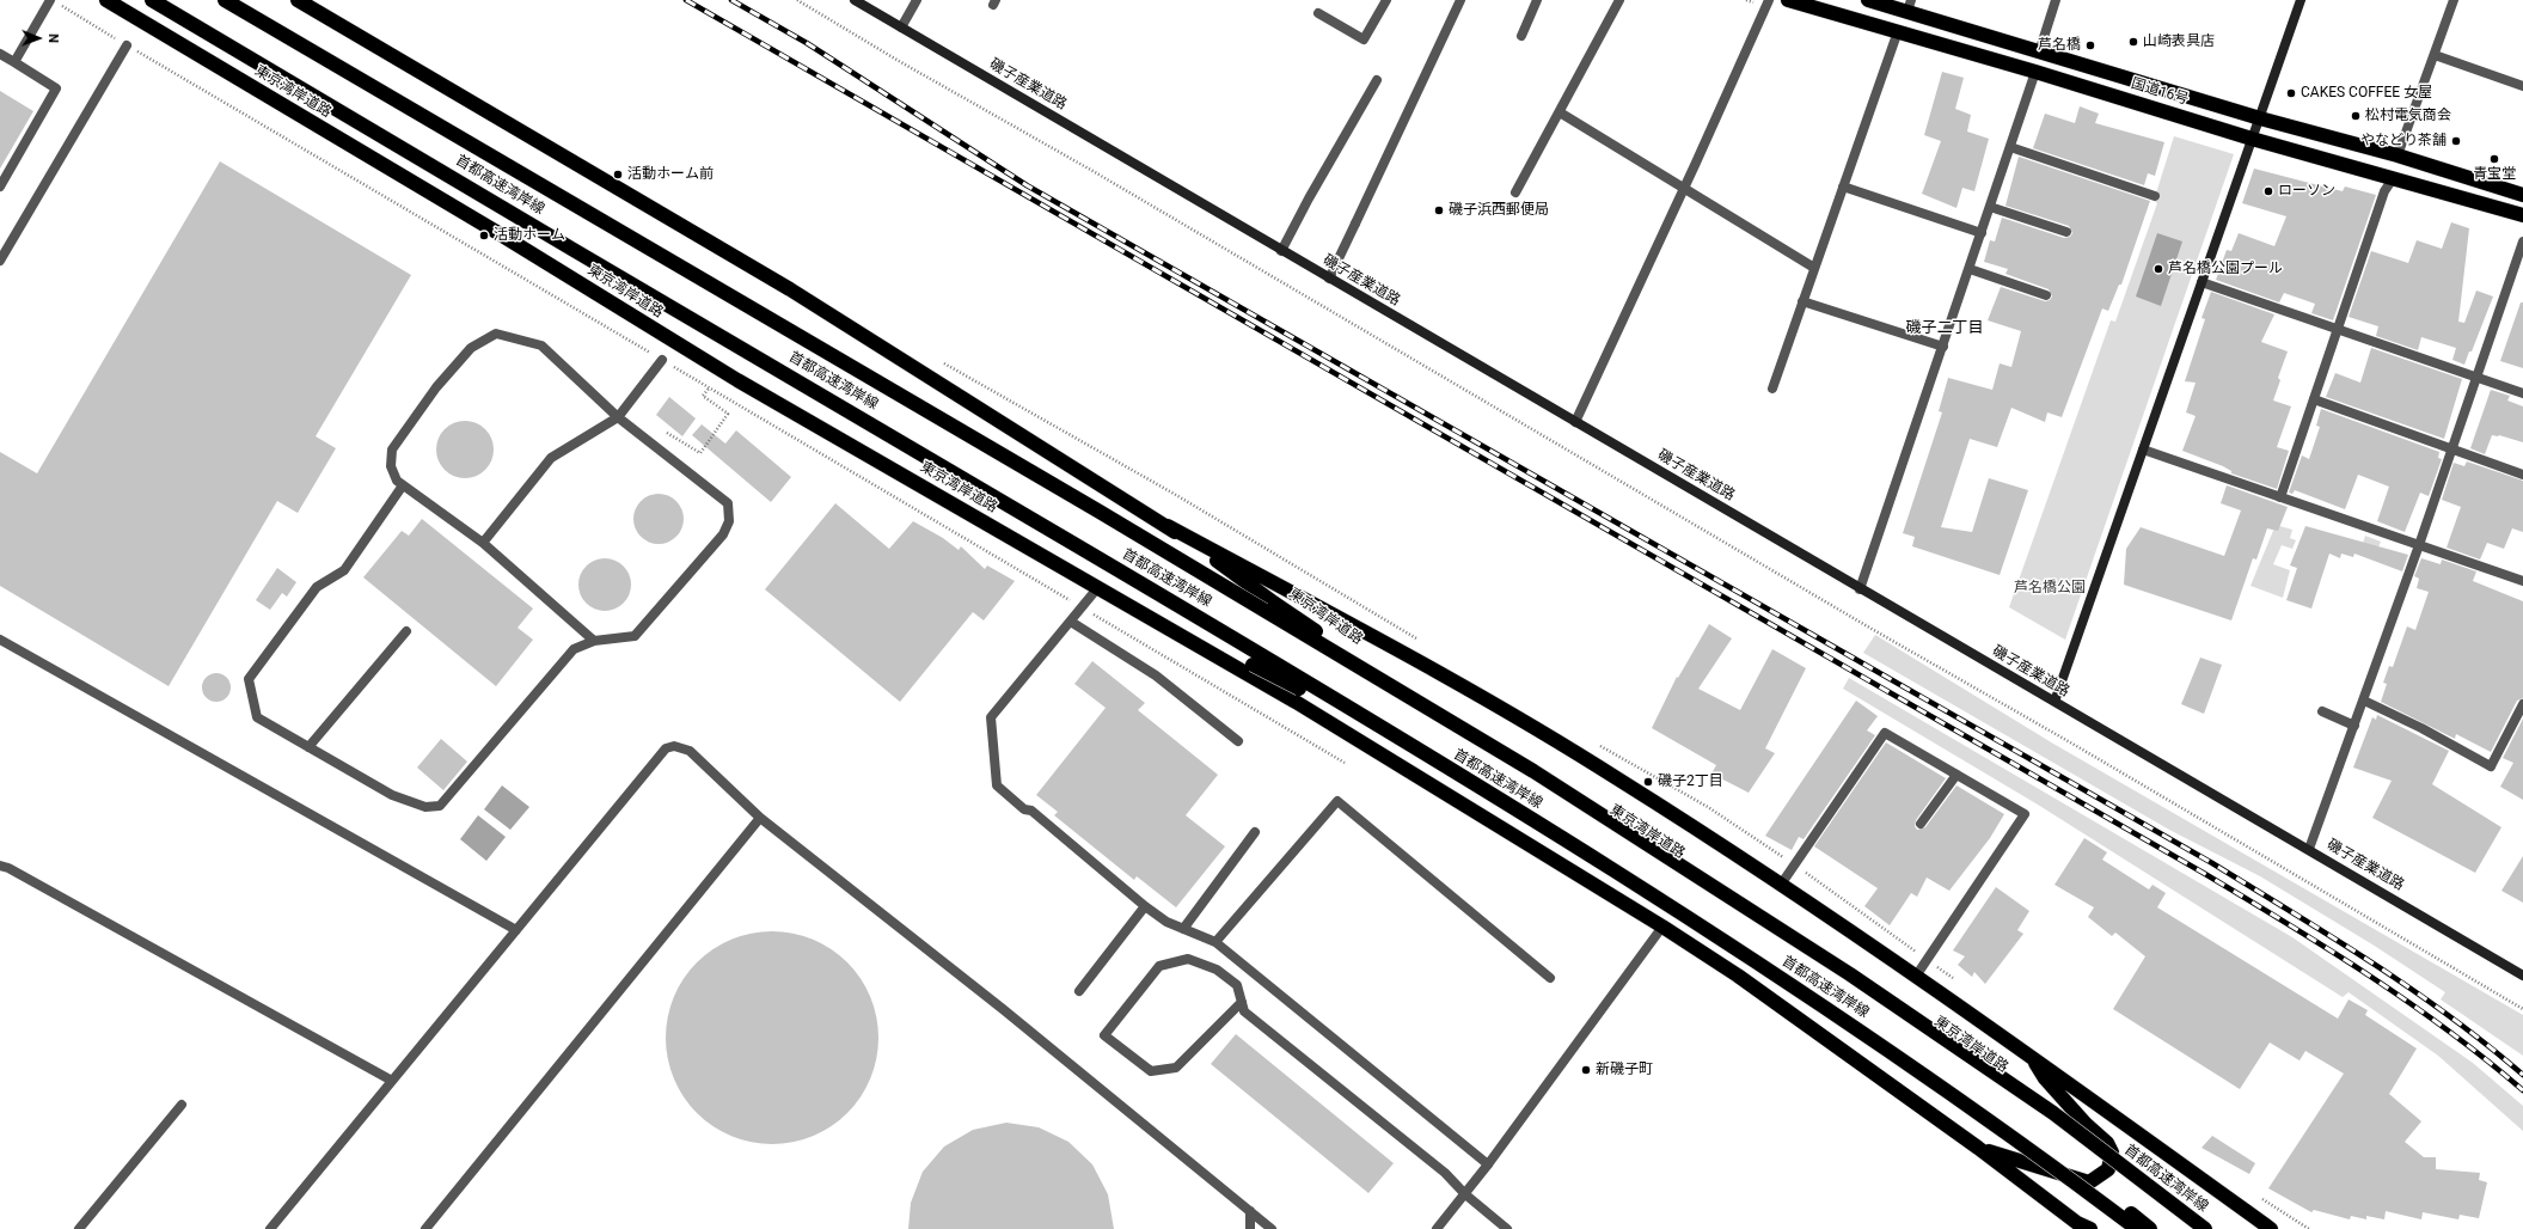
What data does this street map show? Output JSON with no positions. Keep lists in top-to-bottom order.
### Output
{
  "streets": {
    "highway": ["東京湾岸道路", "国道16号", "首都高速湾岸線"],
    "street": ["磯子産業道路"]
  },
  "districts": ["磯子二丁目"],
  "parks": ["芦名橋公園"],
  "places": [
    "山崎表具店",
    "芦名橋",
    "CAKES COFFEE 女屋",
    "松村電気商会",
    "やなどり茶舗",
    "青宝堂",
    "活動ホーム前",
    "ローソン",
    "磯子浜西郵便局",
    "活動ホーム",
    "芦名橋公園プール",
    "磯子2丁目",
    "新磯子町"
  ],
  "north": "right"
}
